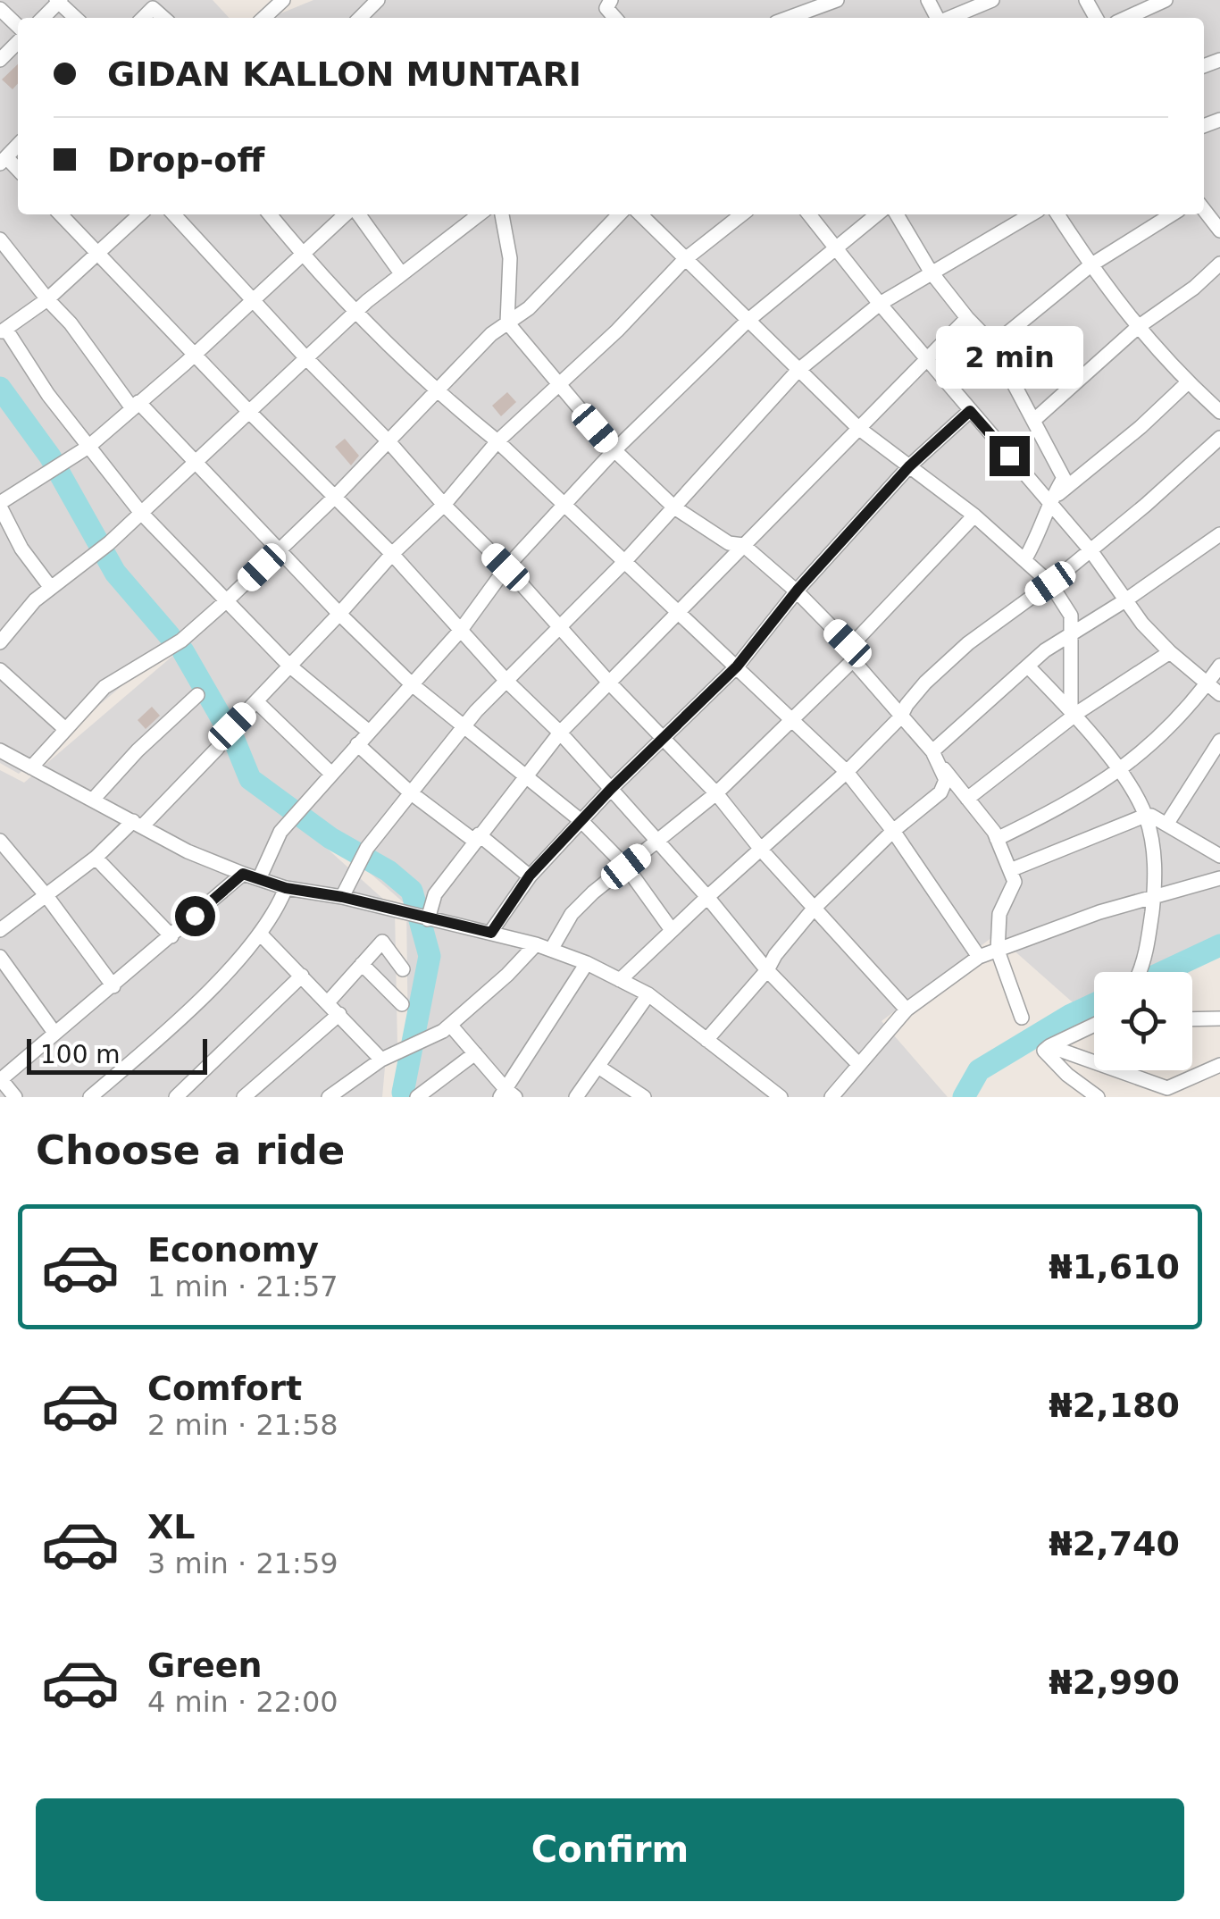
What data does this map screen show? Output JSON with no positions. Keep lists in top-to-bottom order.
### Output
{
  "scale_bar": "100 m",
  "page": {
    "banner": ["GIDAN KALLON MUNTARI", "Drop-off"],
    "bubble": "2 min",
    "scale": "100 m",
    "heading": "Choose a ride",
    "list": [
      {
        "name": "Economy",
        "note": "1 min · 21:57",
        "value": "₦1,610"
      },
      {
        "name": "Comfort",
        "note": "2 min · 21:58",
        "value": "₦2,180"
      },
      {
        "name": "XL",
        "note": "3 min · 21:59",
        "value": "₦2,740"
      },
      {
        "name": "Green",
        "note": "4 min · 22:00",
        "value": "₦2,990"
      }
    ],
    "buttons": "Confirm"
  }
}
